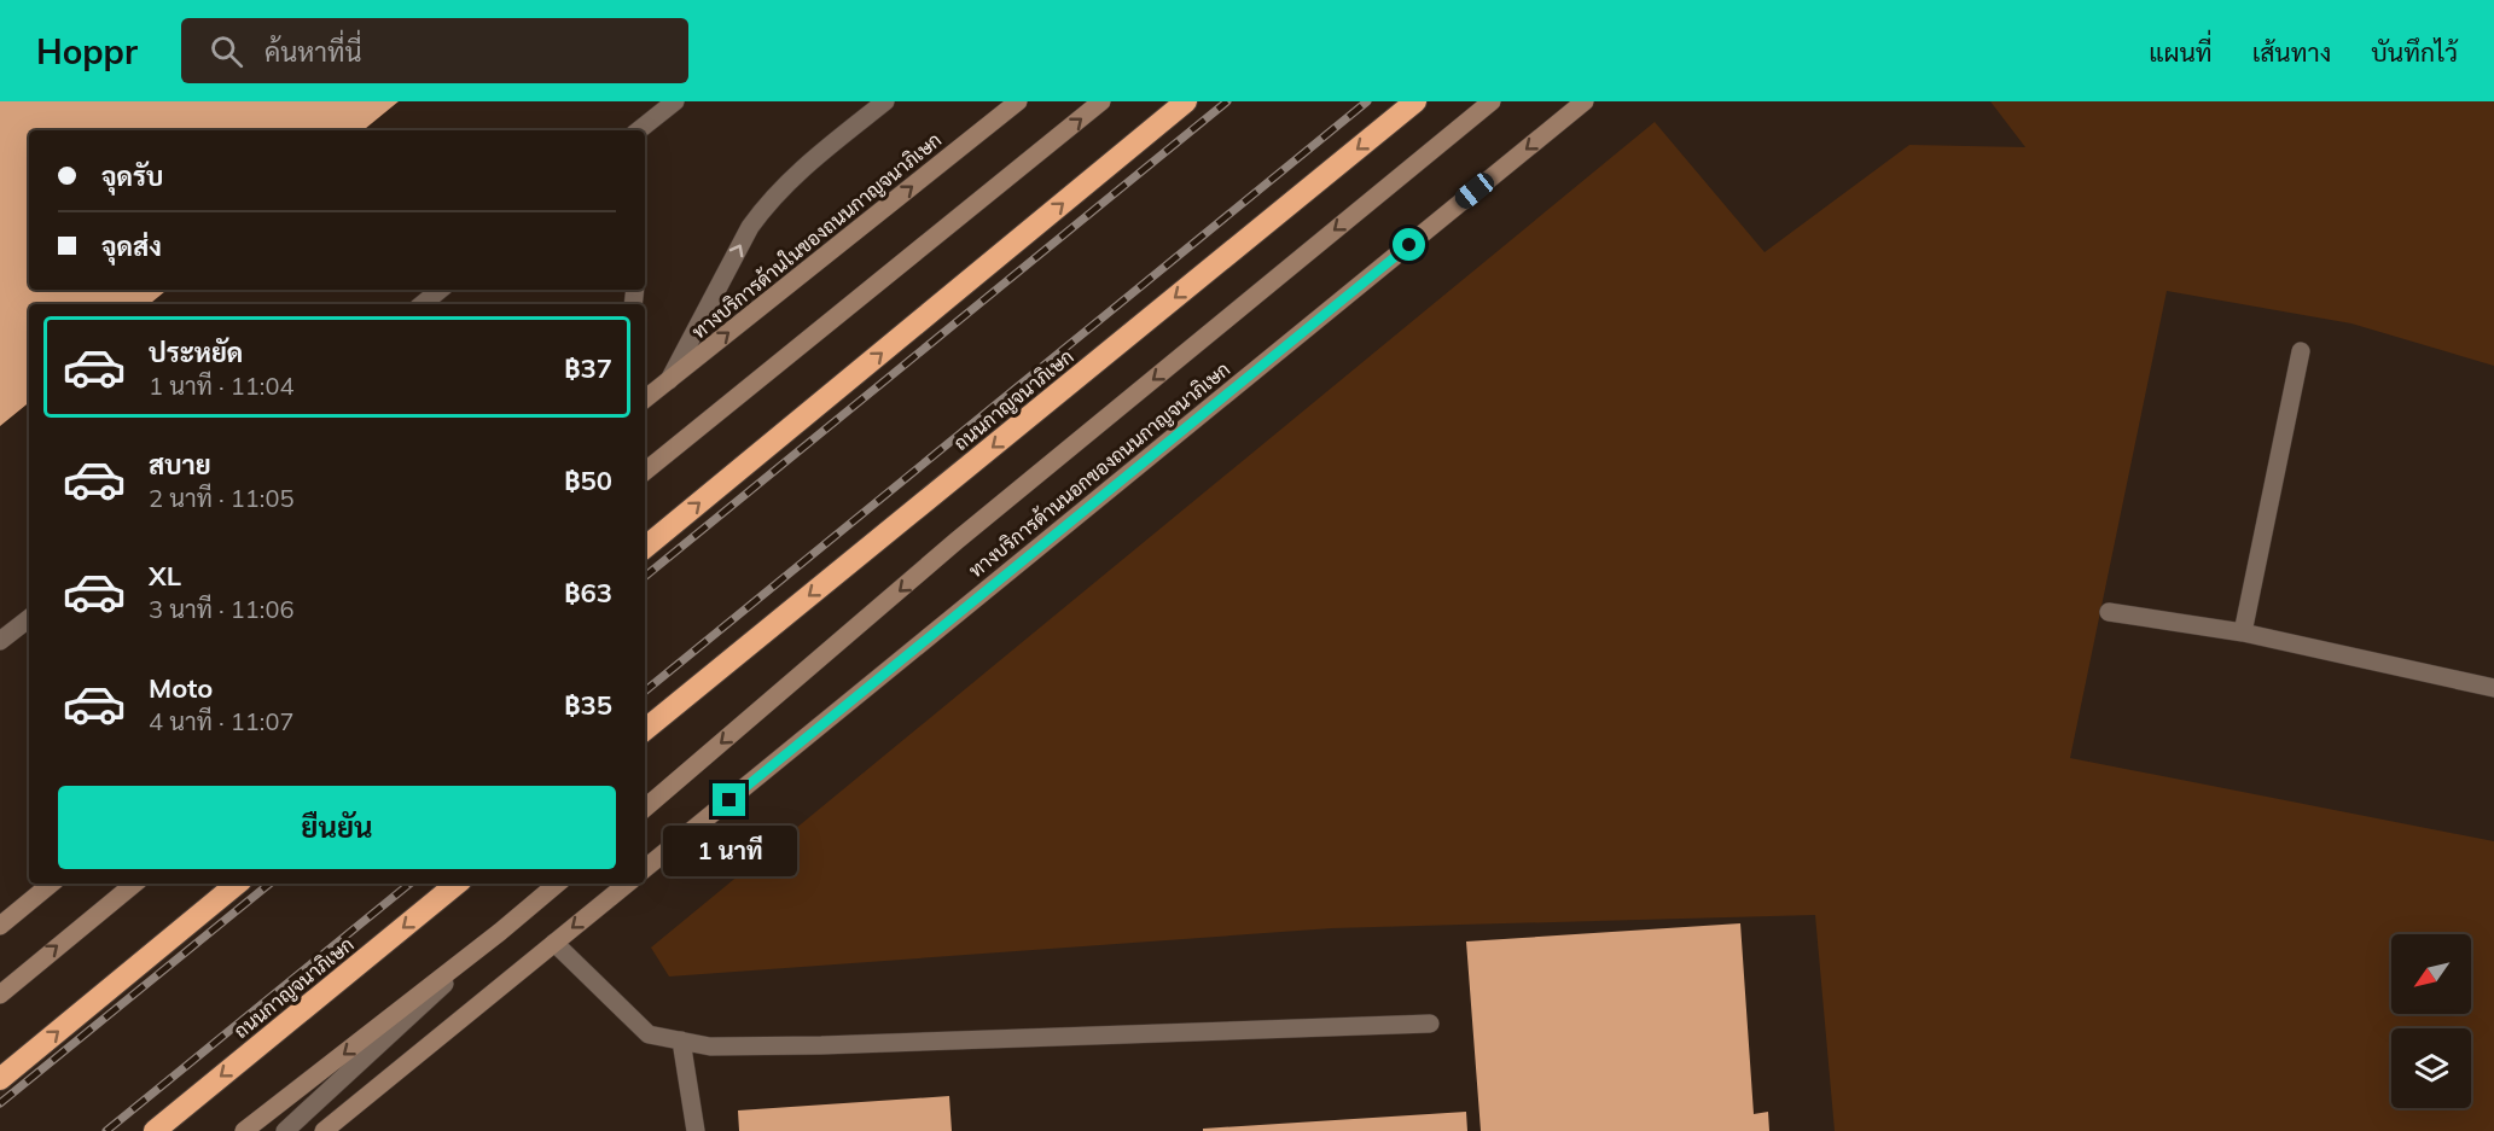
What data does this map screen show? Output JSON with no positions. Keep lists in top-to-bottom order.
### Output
{
  "streets": {
    "highway": ["ถนนกาญจนาภิเษก"],
    "main road": ["ทางบริการด้านในของถนนกาญจนาภิเษก", "ทางบริการด้านนอกของถนนกาญจนาภิเษก"]
  },
  "north": "bottom left",
  "page": {
    "header": "Hoppr",
    "search": "ค้นหาที่นี่",
    "nav": ["แผนที่", "เส้นทาง", "บันทึกไว้"],
    "banner": ["จุดรับ", "จุดส่ง"],
    "list": [
      {
        "name": "ประหยัด",
        "note": "1 นาที · 11:04",
        "value": "฿37"
      },
      {
        "name": "สบาย",
        "note": "2 นาที · 11:05",
        "value": "฿50"
      },
      {
        "name": "XL",
        "note": "3 นาที · 11:06",
        "value": "฿63"
      },
      {
        "name": "Moto",
        "note": "4 นาที · 11:07",
        "value": "฿35"
      }
    ],
    "buttons": "ยืนยัน",
    "bubble": "1 นาที"
  }
}
